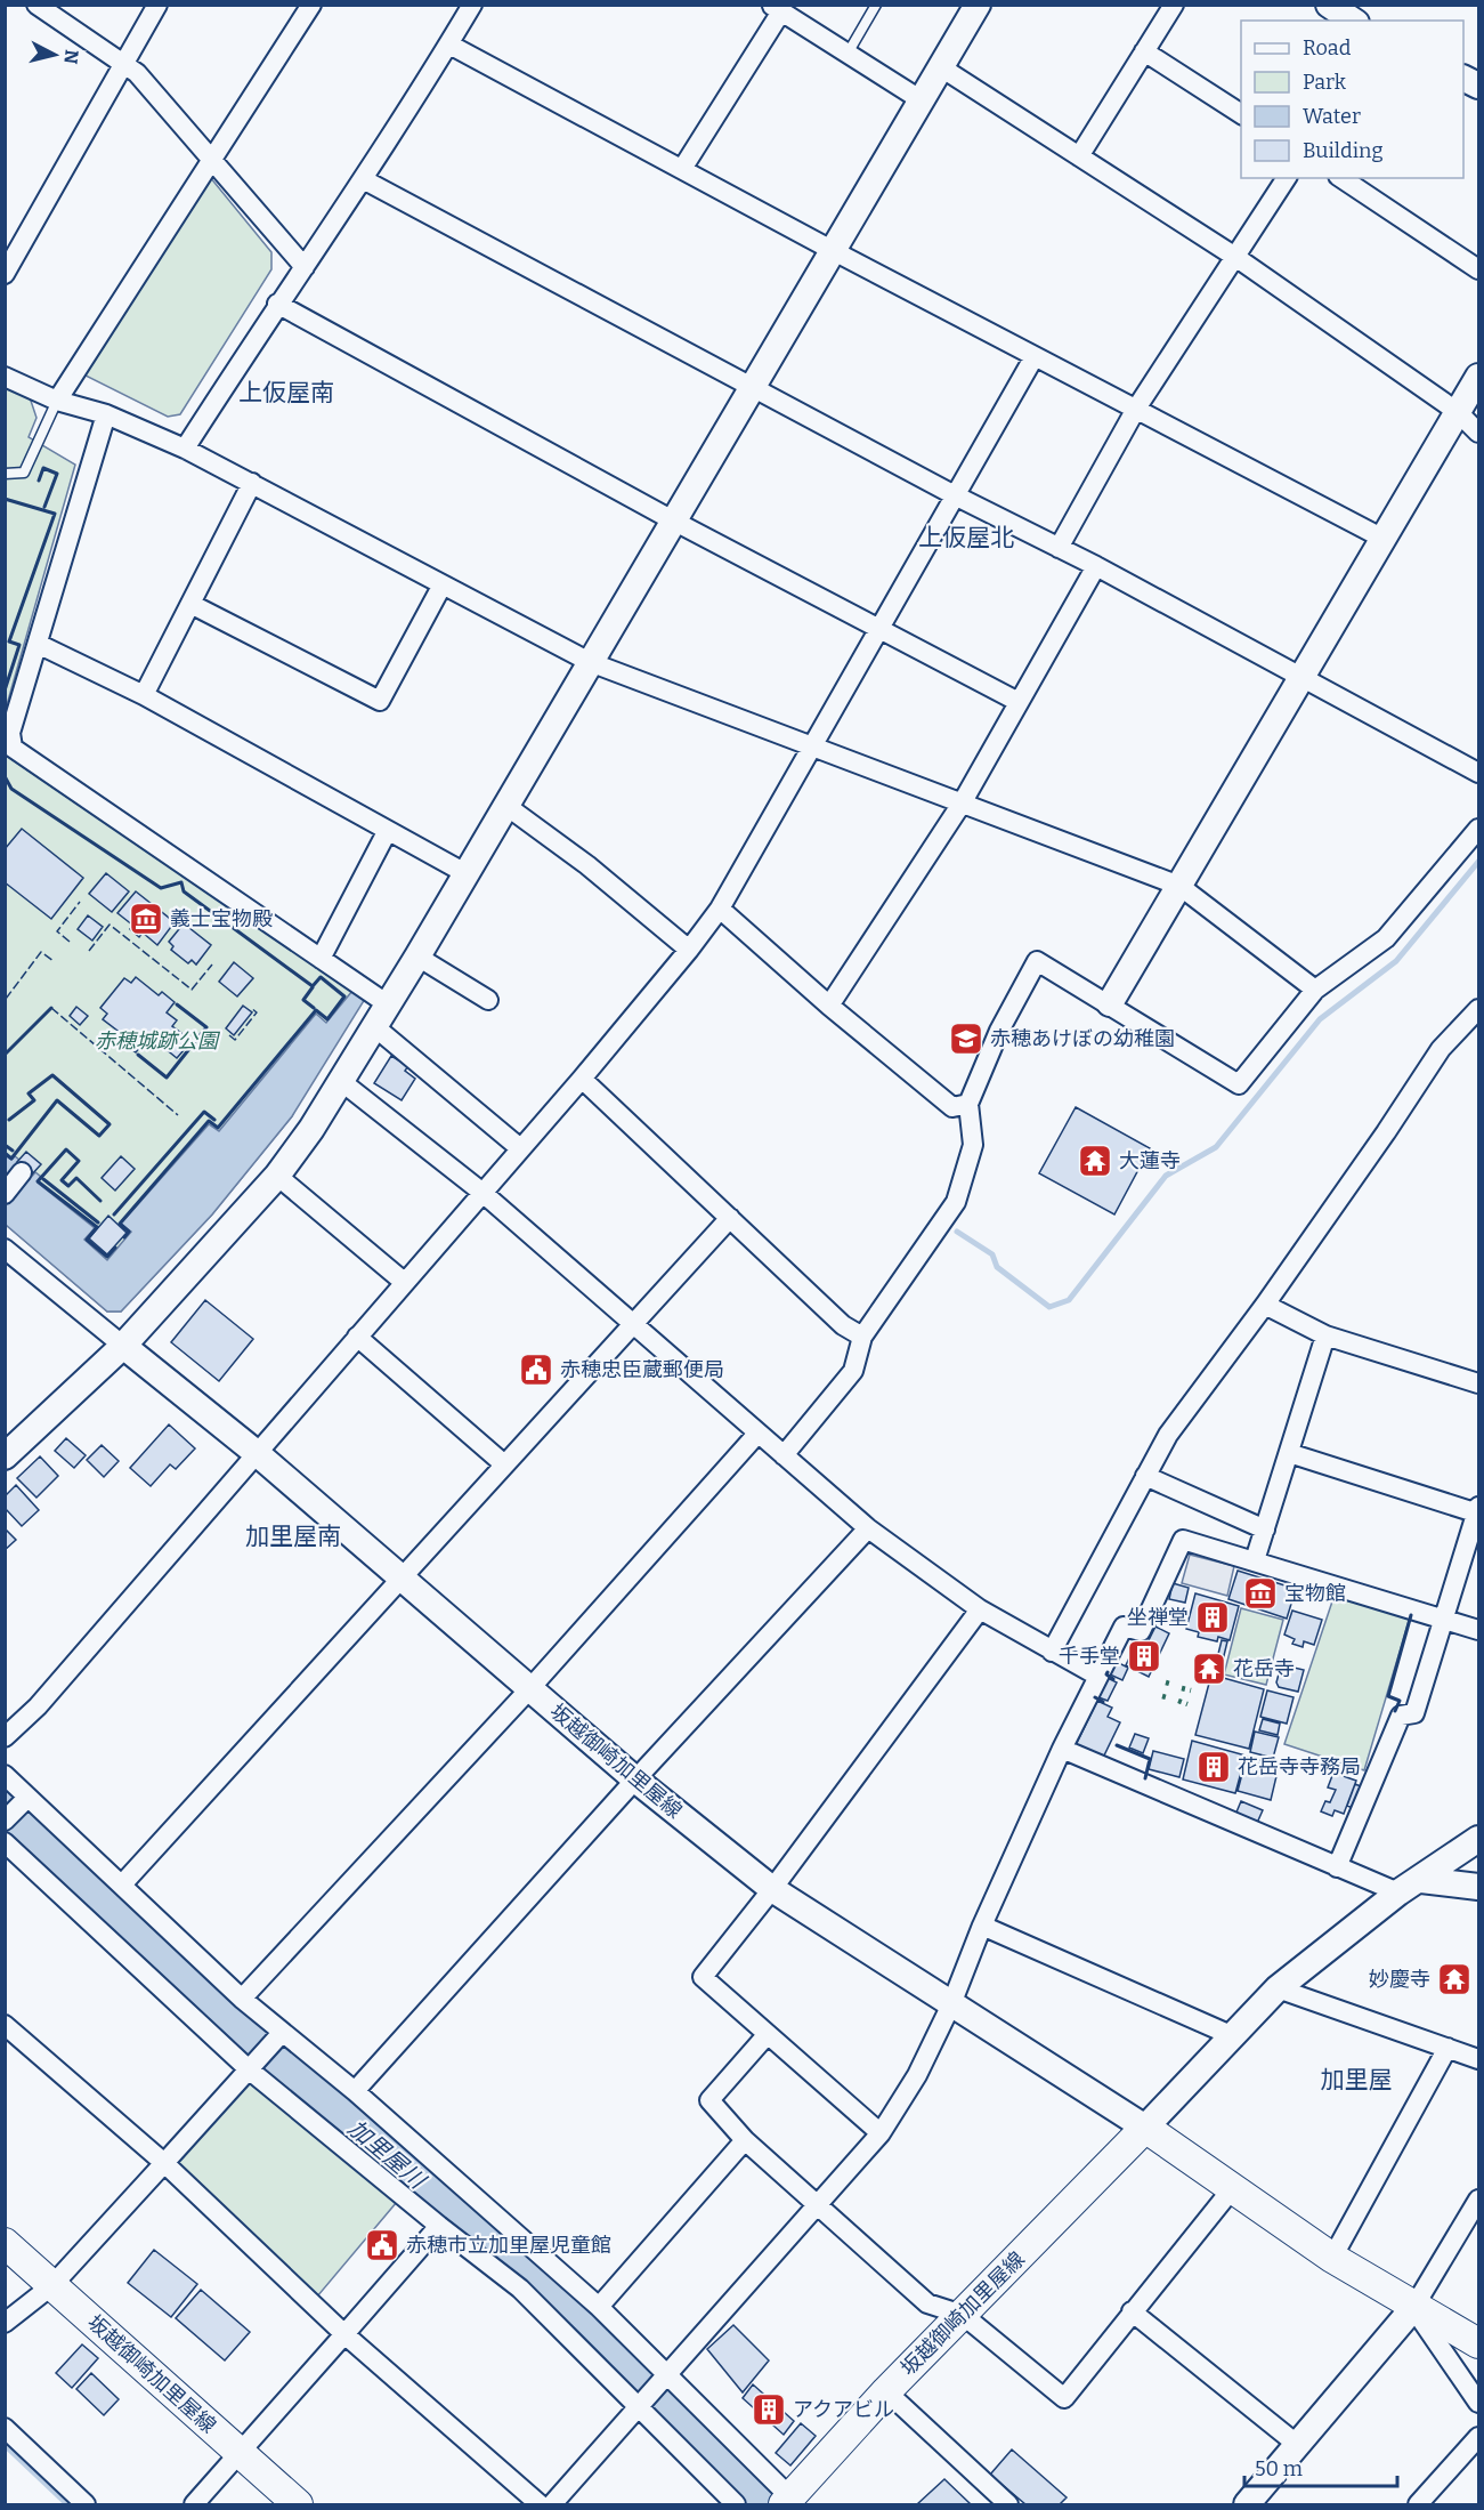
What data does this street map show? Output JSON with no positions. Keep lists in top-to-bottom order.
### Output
{
  "streets": {
    "main road": ["坂越御崎加里屋線"]
  },
  "districts": [
    "上仮屋南",
    "上仮屋北",
    "加里屋南",
    "加里屋"
  ],
  "water": ["加里屋川"],
  "parks": ["赤穂城跡公園"],
  "places": {
    "museum": ["義士宝物殿", "宝物館"],
    "school or university": ["赤穂あけぼの幼稚園"],
    "temple": ["大蓮寺", "花岳寺", "妙慶寺"],
    "public building": ["赤穂忠臣蔵郵便局", "赤穂市立加里屋児童館"],
    "building": [
      "坐禅堂",
      "千手堂",
      "花岳寺寺務局",
      "アクアビル"
    ]
  },
  "legend": [
    "Road",
    "Park",
    "Water",
    "Building"
  ],
  "scale_bar": "50 m",
  "north": "right"
}
